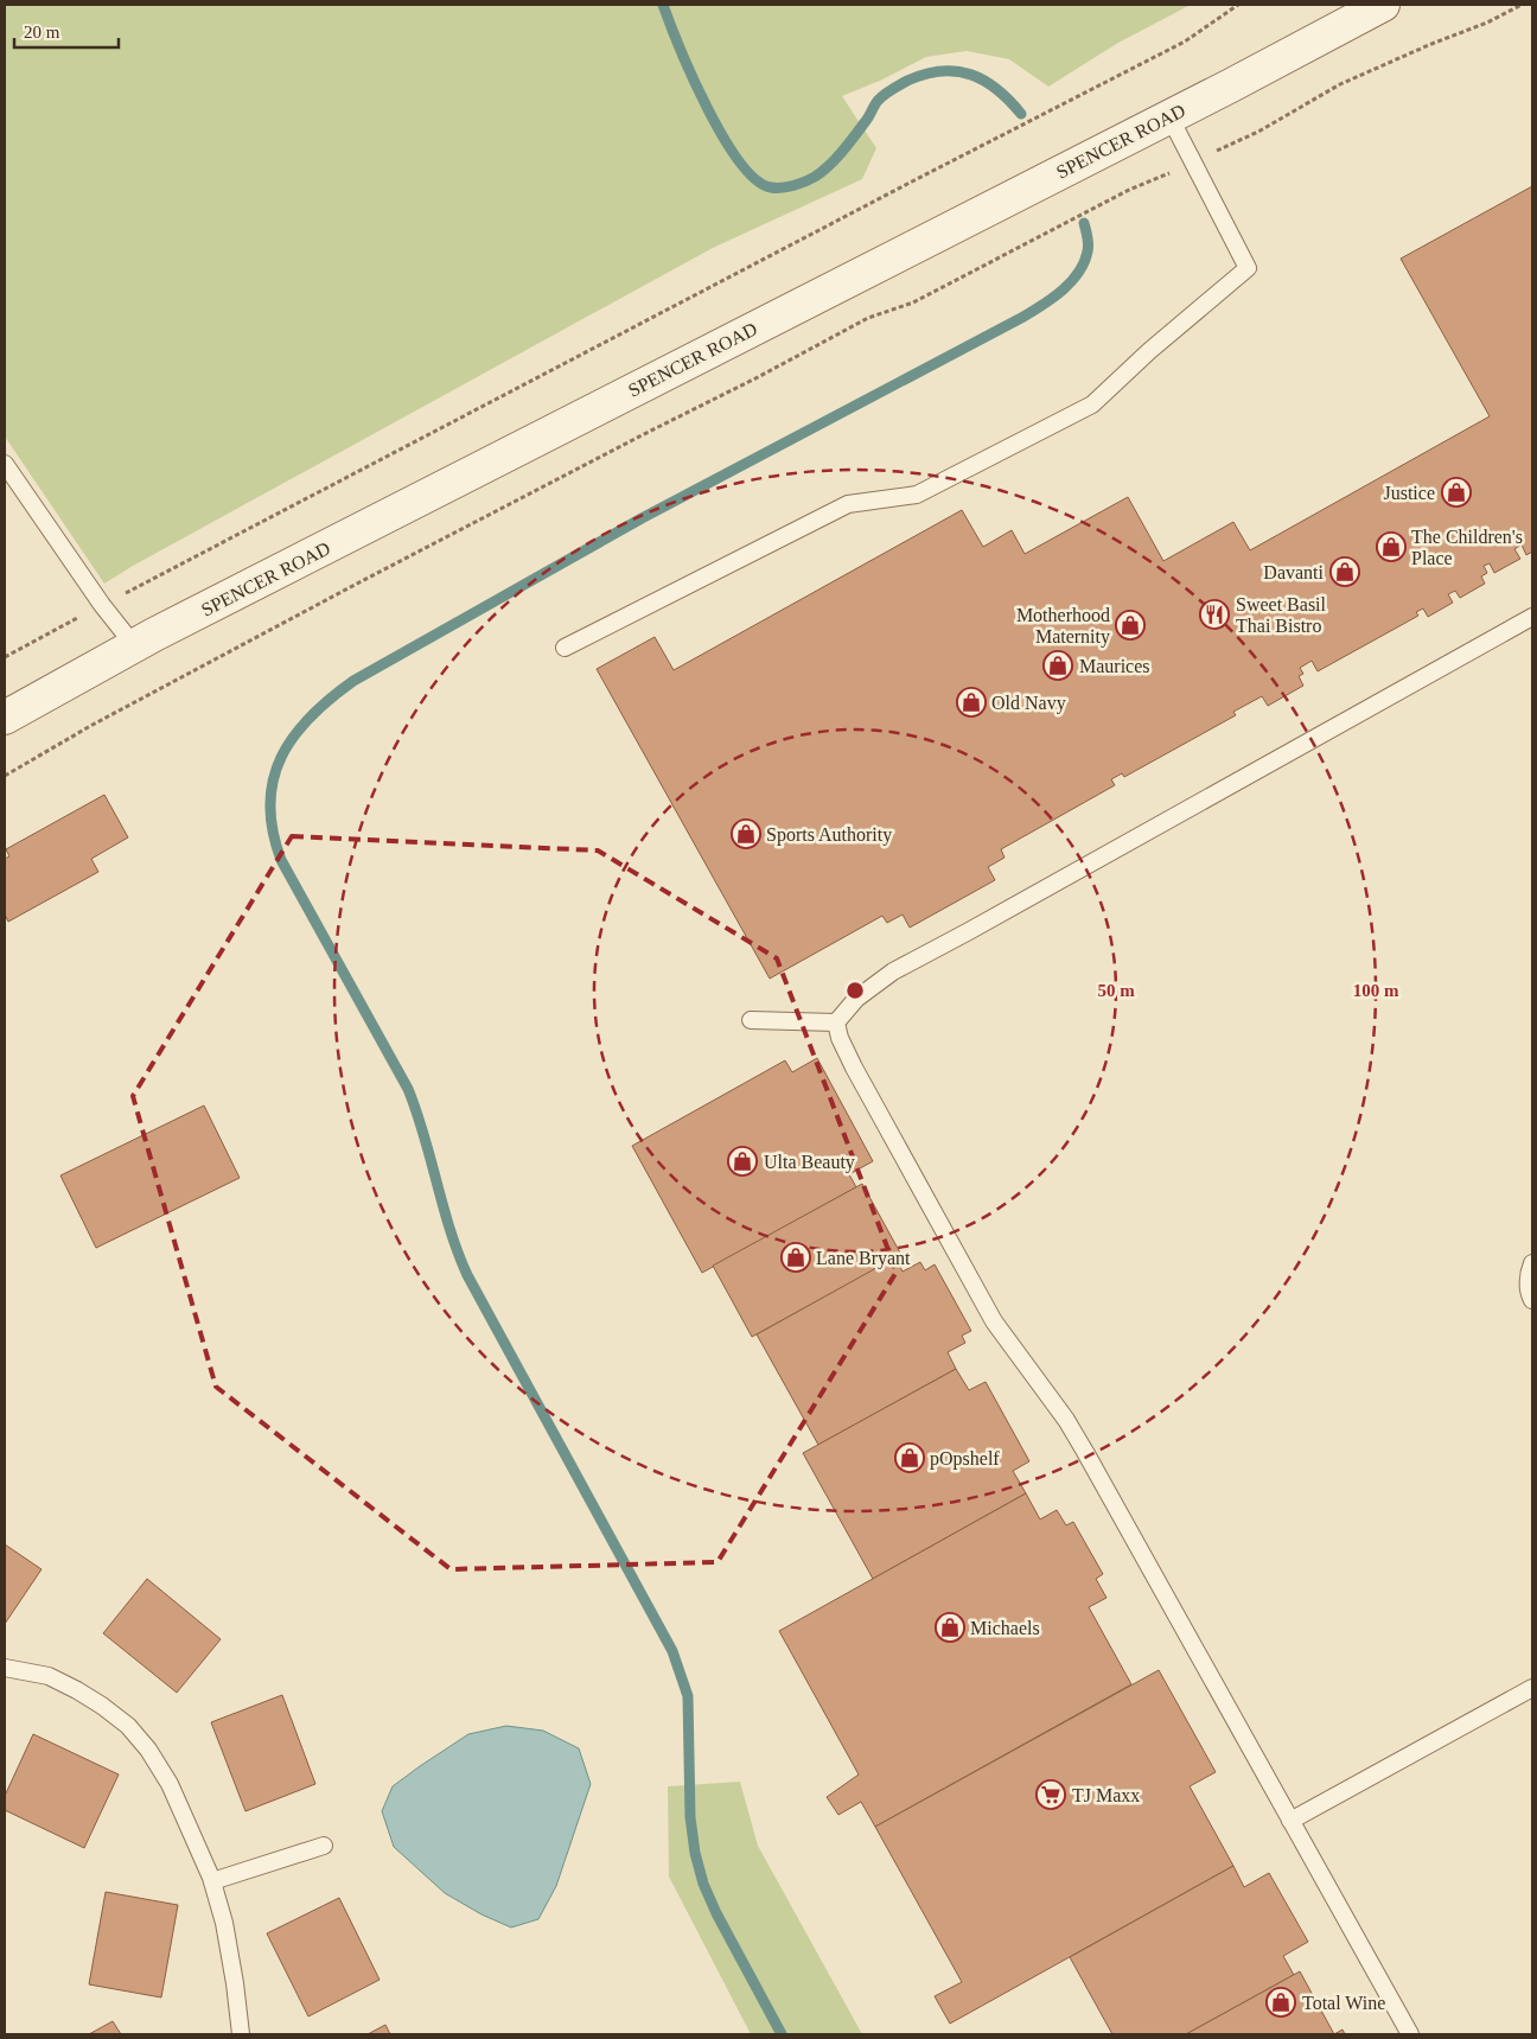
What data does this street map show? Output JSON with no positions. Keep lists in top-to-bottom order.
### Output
{
  "streets": {
    "street": ["SPENCER ROAD"]
  },
  "places": {
    "shop": [
      "Justice",
      "The Children's Place",
      "Davanti",
      "Motherhood Maternity",
      "Maurices",
      "Old Navy",
      "Sports Authority",
      "Ulta Beauty",
      "Lane Bryant",
      "pOpshelf",
      "Michaels",
      "Total Wine"
    ],
    "restaurant": ["Sweet Basil Thai Bistro"],
    "supermarket": ["TJ Maxx"]
  },
  "scale_bar": "20 m",
  "rings": ["50 m", "100 m"]
}
